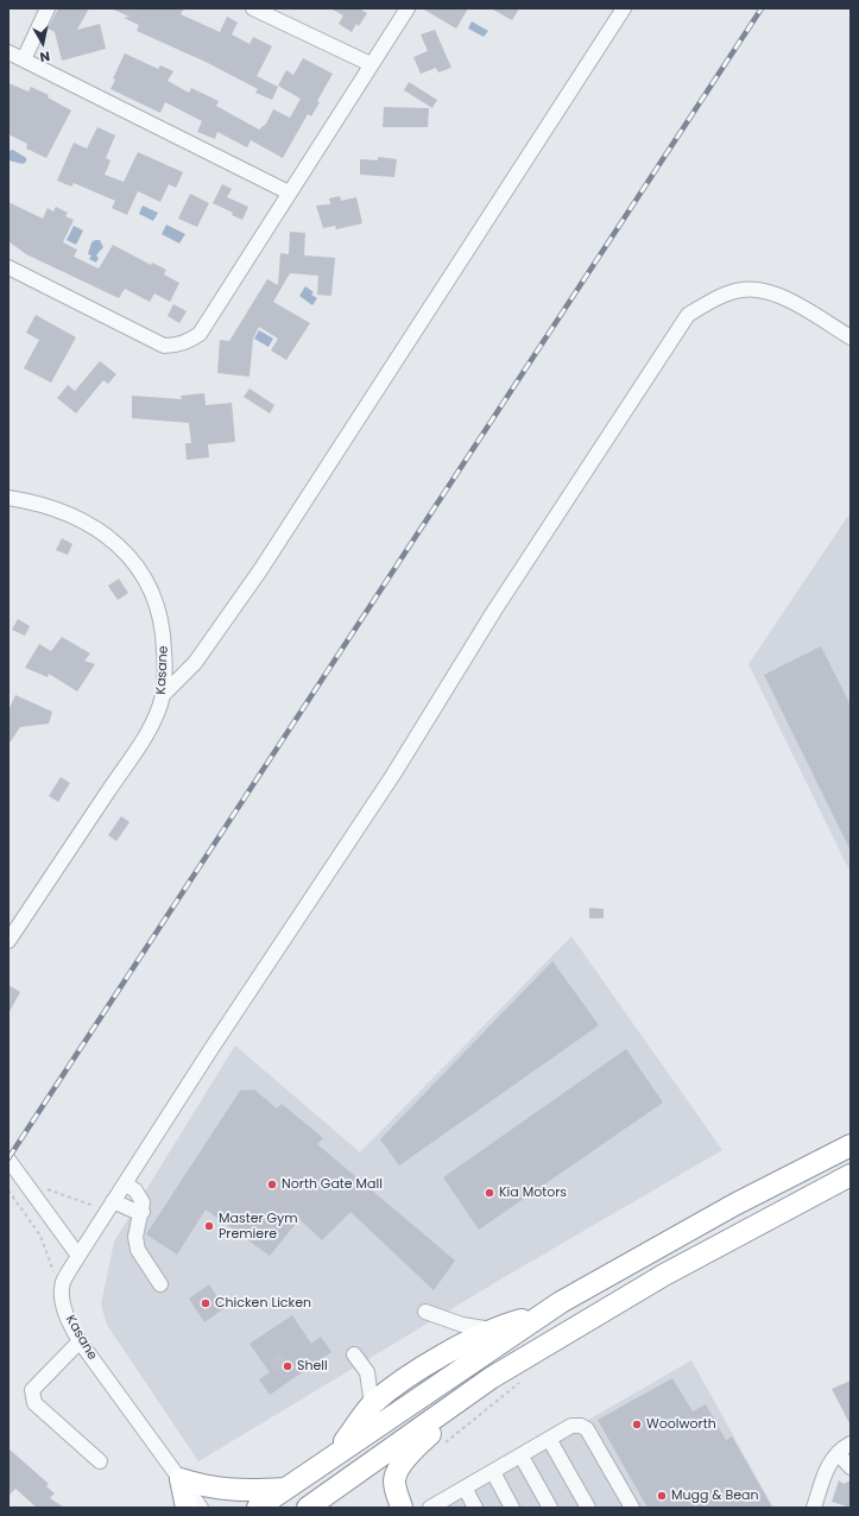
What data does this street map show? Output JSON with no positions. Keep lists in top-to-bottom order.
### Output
{
  "streets": {
    "street": ["Kasane"]
  },
  "places": [
    "North Gate Mall",
    "Kia Motors",
    "Master Gym Premiere",
    "Chicken Licken",
    "Shell",
    "Woolworth",
    "Mugg & Bean"
  ],
  "north": "bottom"
}
